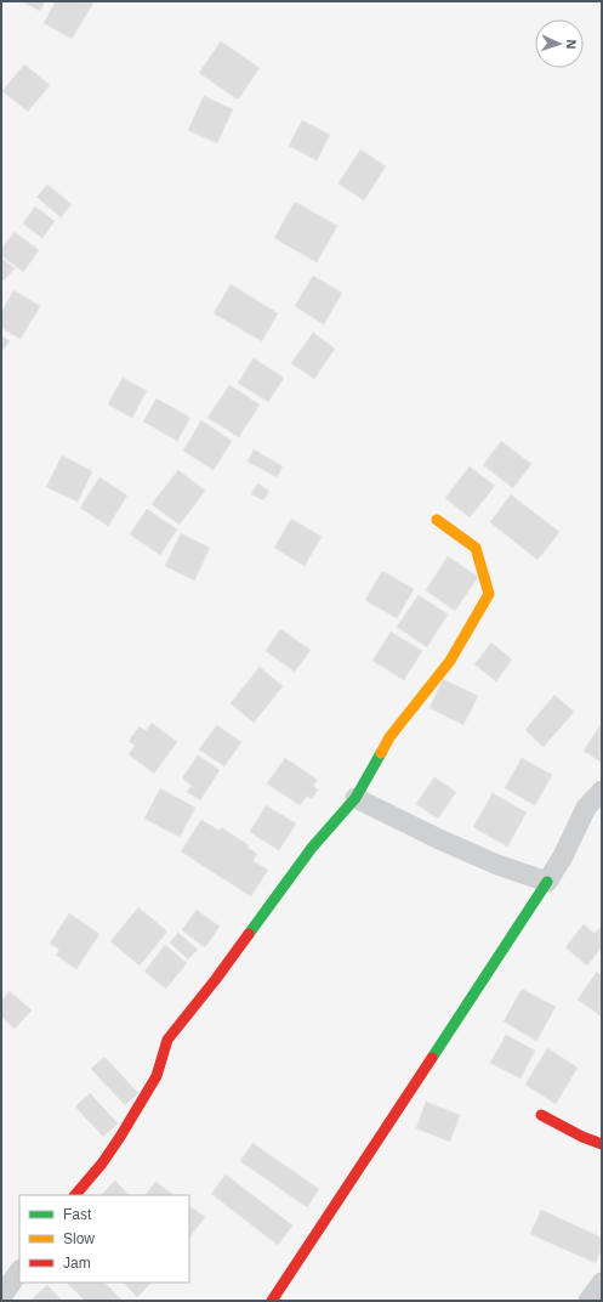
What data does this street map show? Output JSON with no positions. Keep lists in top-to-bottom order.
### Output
{
  "legend": ["Fast", "Slow", "Jam"],
  "north": "right"
}
